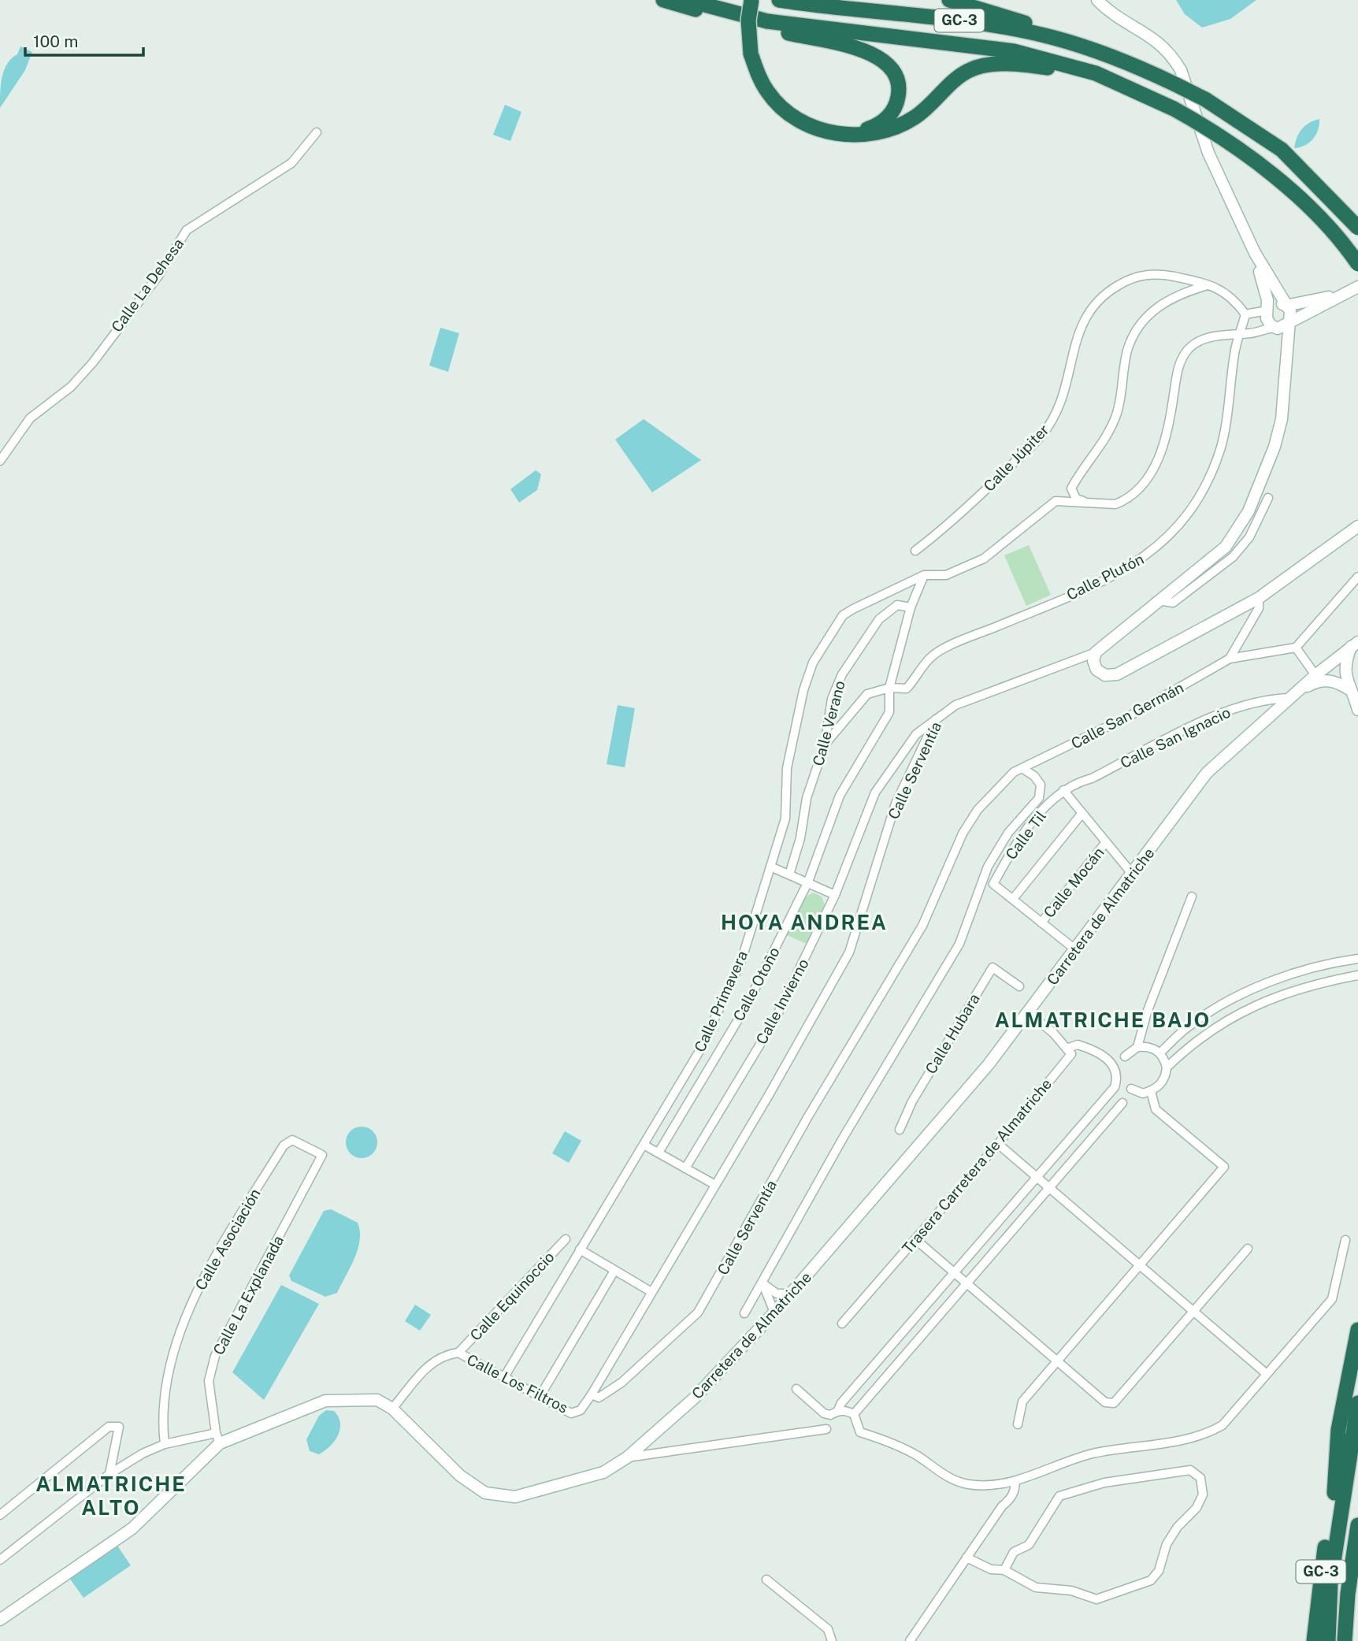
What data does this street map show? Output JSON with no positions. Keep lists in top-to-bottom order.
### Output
{
  "streets": {
    "highway": ["GC-3"],
    "main road": ["Carretera de Almatriche"],
    "street": [
      "Calle La Dehesa",
      "Calle Júpiter",
      "Calle Plutón",
      "Calle San Germán",
      "Calle Verano",
      "Calle San Ignacio",
      "Calle Serventía",
      "Calle Til",
      "Calle Mocán",
      "Calle Otoño",
      "Calle Primavera",
      "Calle Invierno",
      "Calle Hubara",
      "Trasera Carretera de Almatriche",
      "Calle Asociación",
      "Calle La Explanada",
      "Calle Equinoccio",
      "Calle Los Filtros"
    ]
  },
  "crossings": [
    ["Calle Júpiter", "Calle Plutón"],
    ["Calle Plutón", "Calle Otoño"],
    ["Calle San Germán", "Calle Serventía"],
    ["Calle Verano", "Calle Otoño"],
    ["Calle San Ignacio", "Calle Til"],
    ["Calle San Ignacio", "Carretera de Almatriche"],
    ["Calle Serventía", "Calle Invierno"],
    ["Calle Serventía", "Calle Los Filtros"],
    ["Carretera de Almatriche", "Calle La Explanada"],
    ["Carretera de Almatriche", "Calle Los Filtros"],
    ["Calle Primavera", "Calle Los Filtros"],
    ["Calle Asociación", "Calle La Explanada"],
    ["Calle Equinoccio", "Calle Los Filtros"]
  ],
  "districts": ["HOYA ANDREA", "ALMATRICHE BAJO", "ALMATRICHE ALTO"],
  "scale_bar": "100 m"
}
